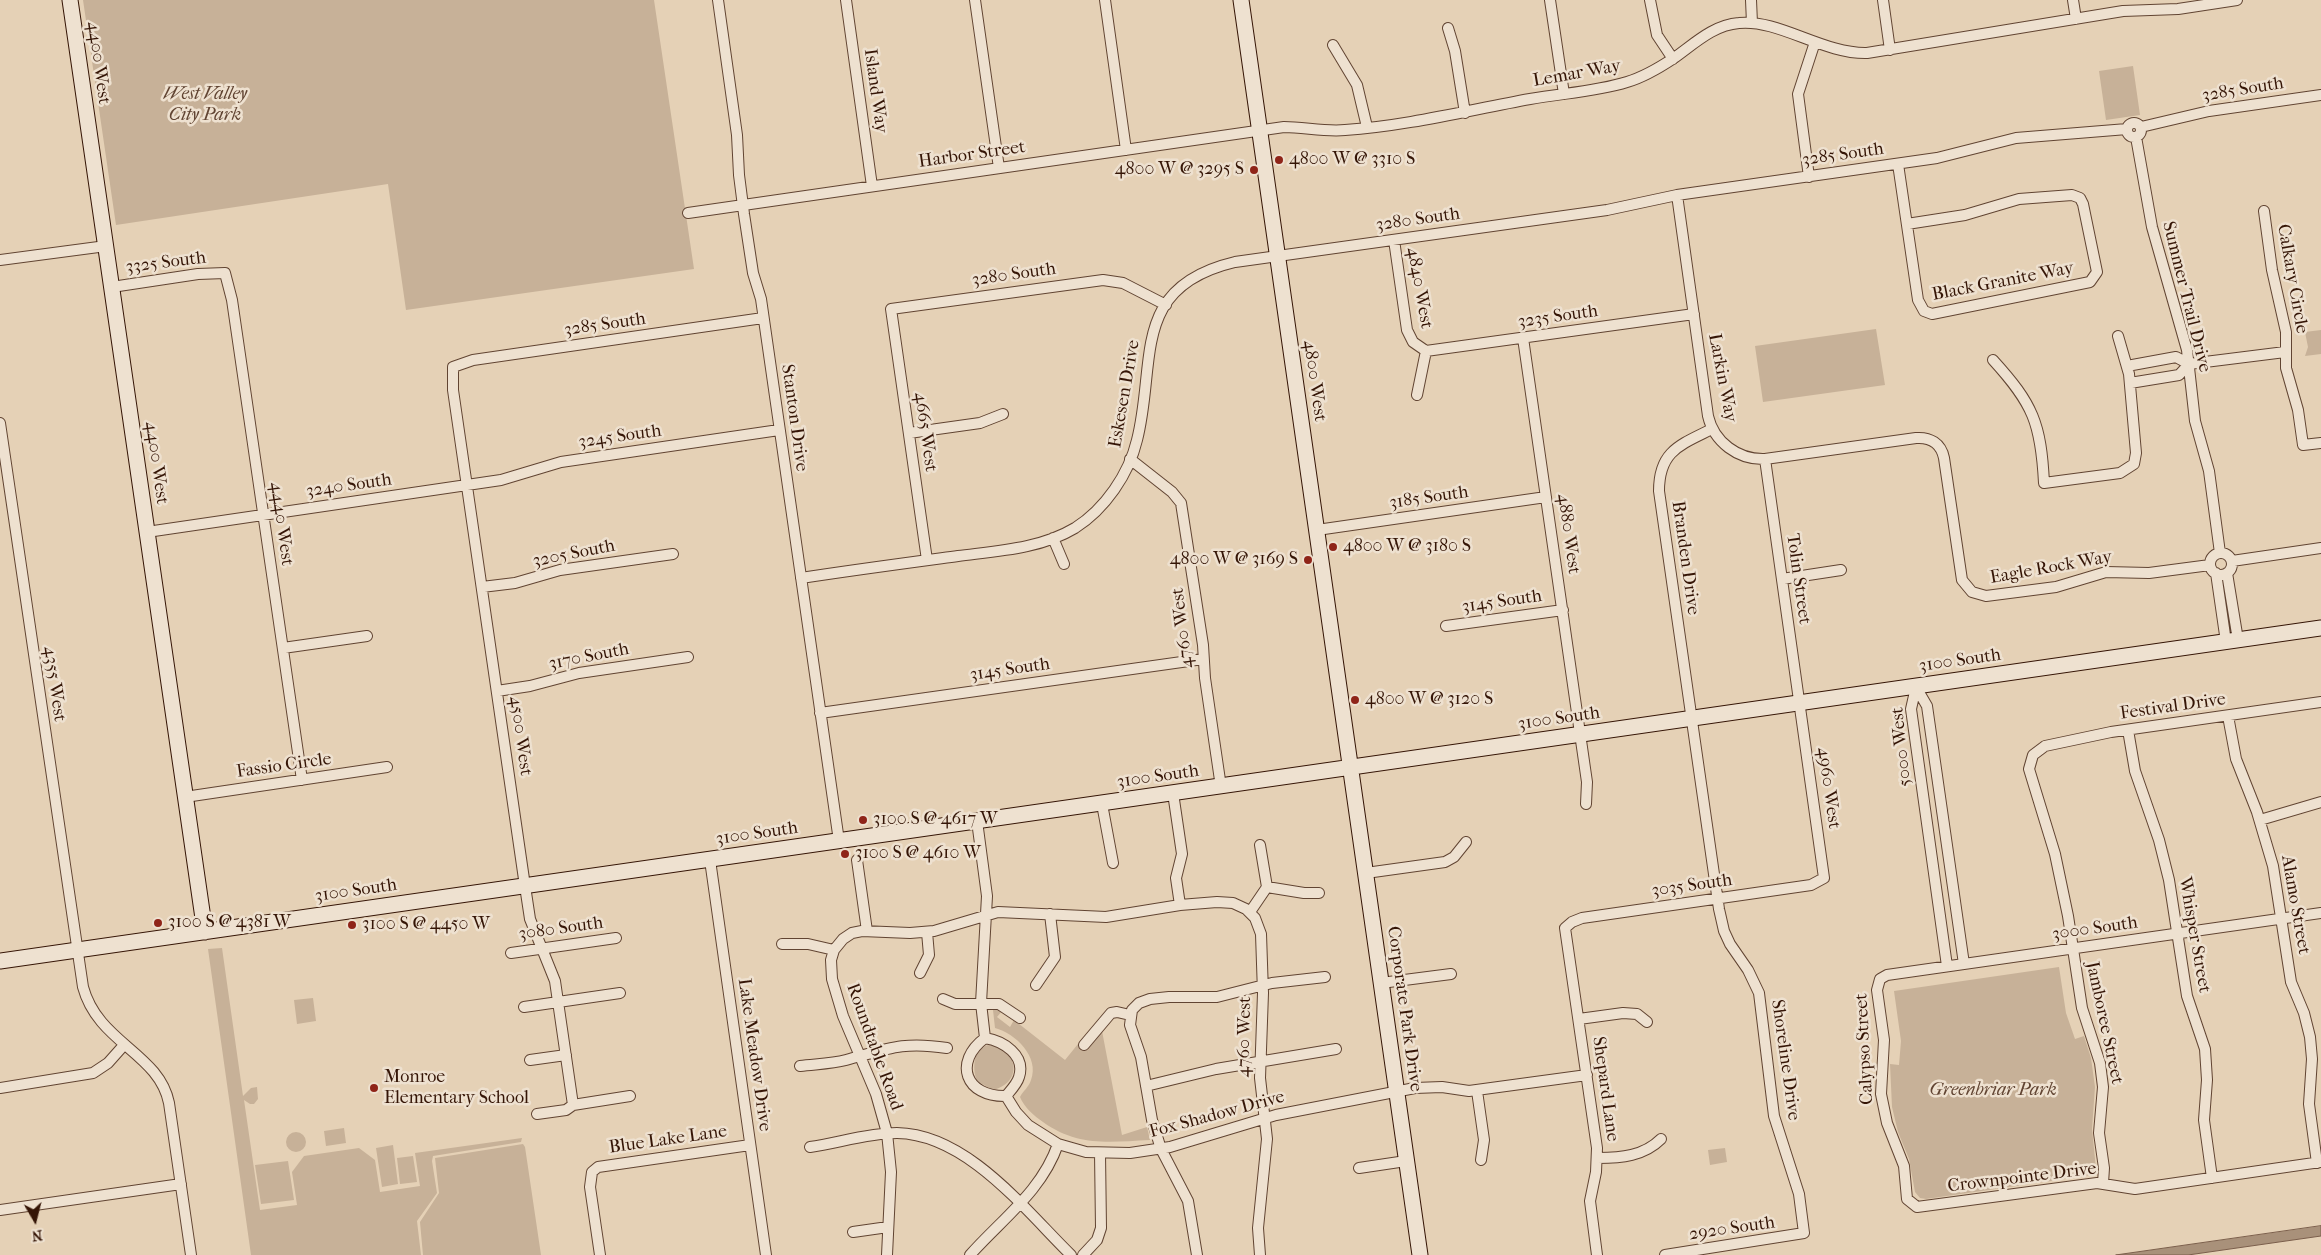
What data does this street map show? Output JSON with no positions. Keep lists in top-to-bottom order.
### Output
{
  "streets": {
    "main road": [
      "4400 West",
      "4800 West",
      "3100 South",
      "Corporate Park Drive"
    ],
    "street": [
      "Lemar Way",
      "3285 South",
      "Island Way",
      "Harbor Street",
      "3280 South",
      "3325 South",
      "Calkary Circle",
      "Black Granite Way",
      "4840 West",
      "Summer Trail Drive",
      "3235 South",
      "Larkin Way",
      "Eskesen Drive",
      "Stanton Drive",
      "4665 West",
      "3245 South",
      "3240 South",
      "3185 South",
      "4440 West",
      "4880 West",
      "3205 South",
      "Branden Drive",
      "Eagle Rock Way",
      "Tolin Street",
      "3145 South",
      "4760 West",
      "3170 South",
      "4355 West",
      "Festival Drive",
      "4500 West",
      "5000 West",
      "Fassio Circle",
      "4960 West",
      "3035 South",
      "Alamo Street",
      "3080 South",
      "3000 South",
      "Whisper Street",
      "Jamboree Street",
      "Roundtable Road",
      "Calypso Street",
      "Lake Meadow Drive",
      "Shoreline Drive",
      "Shepard Lane",
      "Fox Shadow Drive",
      "Blue Lake Lane",
      "Crownpointe Drive",
      "2920 South"
    ]
  },
  "crossings": [
    ["4400 West", "3325 South"],
    ["4400 West", "3240 South"],
    ["4400 West", "3100 South"],
    ["4400 West", "Fassio Circle"],
    ["Lemar Way", "Harbor Street"],
    ["Lemar Way", "4800 West"],
    ["3285 South", "3280 South"],
    ["3285 South", "Black Granite Way"],
    ["3285 South", "Summer Trail Drive"],
    ["3285 South", "Larkin Way"],
    ["3285 South", "Stanton Drive"],
    ["3285 South", "4500 West"],
    ["Island Way", "Harbor Street"],
    ["Harbor Street", "4800 West"],
    ["Harbor Street", "Stanton Drive"],
    ["3280 South", "4840 West"],
    ["3280 South", "4800 West"],
    ["3280 South", "Eskesen Drive"],
    ["3280 South", "4665 West"],
    ["3325 South", "4440 West"],
    ["4840 West", "3235 South"],
    ["Summer Trail Drive", "Eagle Rock Way"],
    ["3235 South", "Larkin Way"],
    ["3235 South", "4880 West"],
    ["Larkin Way", "Branden Drive"],
    ["Larkin Way", "Eagle Rock Way"],
    ["Larkin Way", "Tolin Street"],
    ["4800 West", "Eskesen Drive"],
    ["4800 West", "3185 South"],
    ["4800 West", "3100 South"],
    ["4800 West", "Corporate Park Drive"],
    ["Eskesen Drive", "Stanton Drive"],
    ["Eskesen Drive", "4665 West"],
    ["Eskesen Drive", "4760 West"],
    ["Stanton Drive", "3245 South"],
    ["Stanton Drive", "3145 South"],
    ["Stanton Drive", "3100 South"],
    ["3245 South", "3240 South"],
    ["3245 South", "4500 West"],
    ["3240 South", "4440 West"],
    ["3240 South", "4500 West"],
    ["3185 South", "4880 West"],
    ["4440 West", "Fassio Circle"],
    ["4880 West", "3145 South"],
    ["4880 West", "3100 South"],
    ["3205 South", "4500 West"],
    ["Branden Drive", "3100 South"],
    ["Branden Drive", "Shoreline Drive"],
    ["Tolin Street", "3100 South"],
    ["Tolin Street", "4960 West"],
    ["3145 South", "4760 West"],
    ["4760 West", "3100 South"],
    ["4760 West", "Fox Shadow Drive"],
    ["3170 South", "4500 West"],
    ["3100 South", "4355 West"],
    ["3100 South", "4500 West"],
    ["3100 South", "5000 West"],
    ["3100 South", "4960 West"],
    ["3100 South", "Corporate Park Drive"],
    ["3100 South", "Lake Meadow Drive"],
    ["3100 South", "Shoreline Drive"],
    ["Festival Drive", "Alamo Street"],
    ["Festival Drive", "Whisper Street"],
    ["Festival Drive", "Jamboree Street"],
    ["4500 West", "3080 South"],
    ["5000 West", "3000 South"],
    ["4960 West", "3035 South"],
    ["3035 South", "Shoreline Drive"],
    ["3035 South", "Shepard Lane"],
    ["Alamo Street", "3000 South"],
    ["Alamo Street", "Crownpointe Drive"],
    ["3000 South", "Whisper Street"],
    ["3000 South", "Jamboree Street"],
    ["3000 South", "Calypso Street"],
    ["Whisper Street", "Crownpointe Drive"],
    ["Corporate Park Drive", "Fox Shadow Drive"],
    ["Jamboree Street", "Crownpointe Drive"],
    ["Calypso Street", "Crownpointe Drive"],
    ["Lake Meadow Drive", "Blue Lake Lane"],
    ["Shoreline Drive", "2920 South"],
    ["Shepard Lane", "Fox Shadow Drive"]
  ],
  "parks": ["West Valley City Park", "Greenbriar Park"],
  "places": [
    "4800 W @ 3310 S",
    "4800 W @ 3295 S",
    "4800 W @ 3180 S",
    "4800 W @ 3169 S",
    "4800 W @ 3120 S",
    "3100 S @ 4617 W",
    "3100 S @ 4610 W",
    "3100 S @ 4381 W",
    "3100 S @ 4450 W",
    "Monroe Elementary School"
  ],
  "north": "bottom"
}
